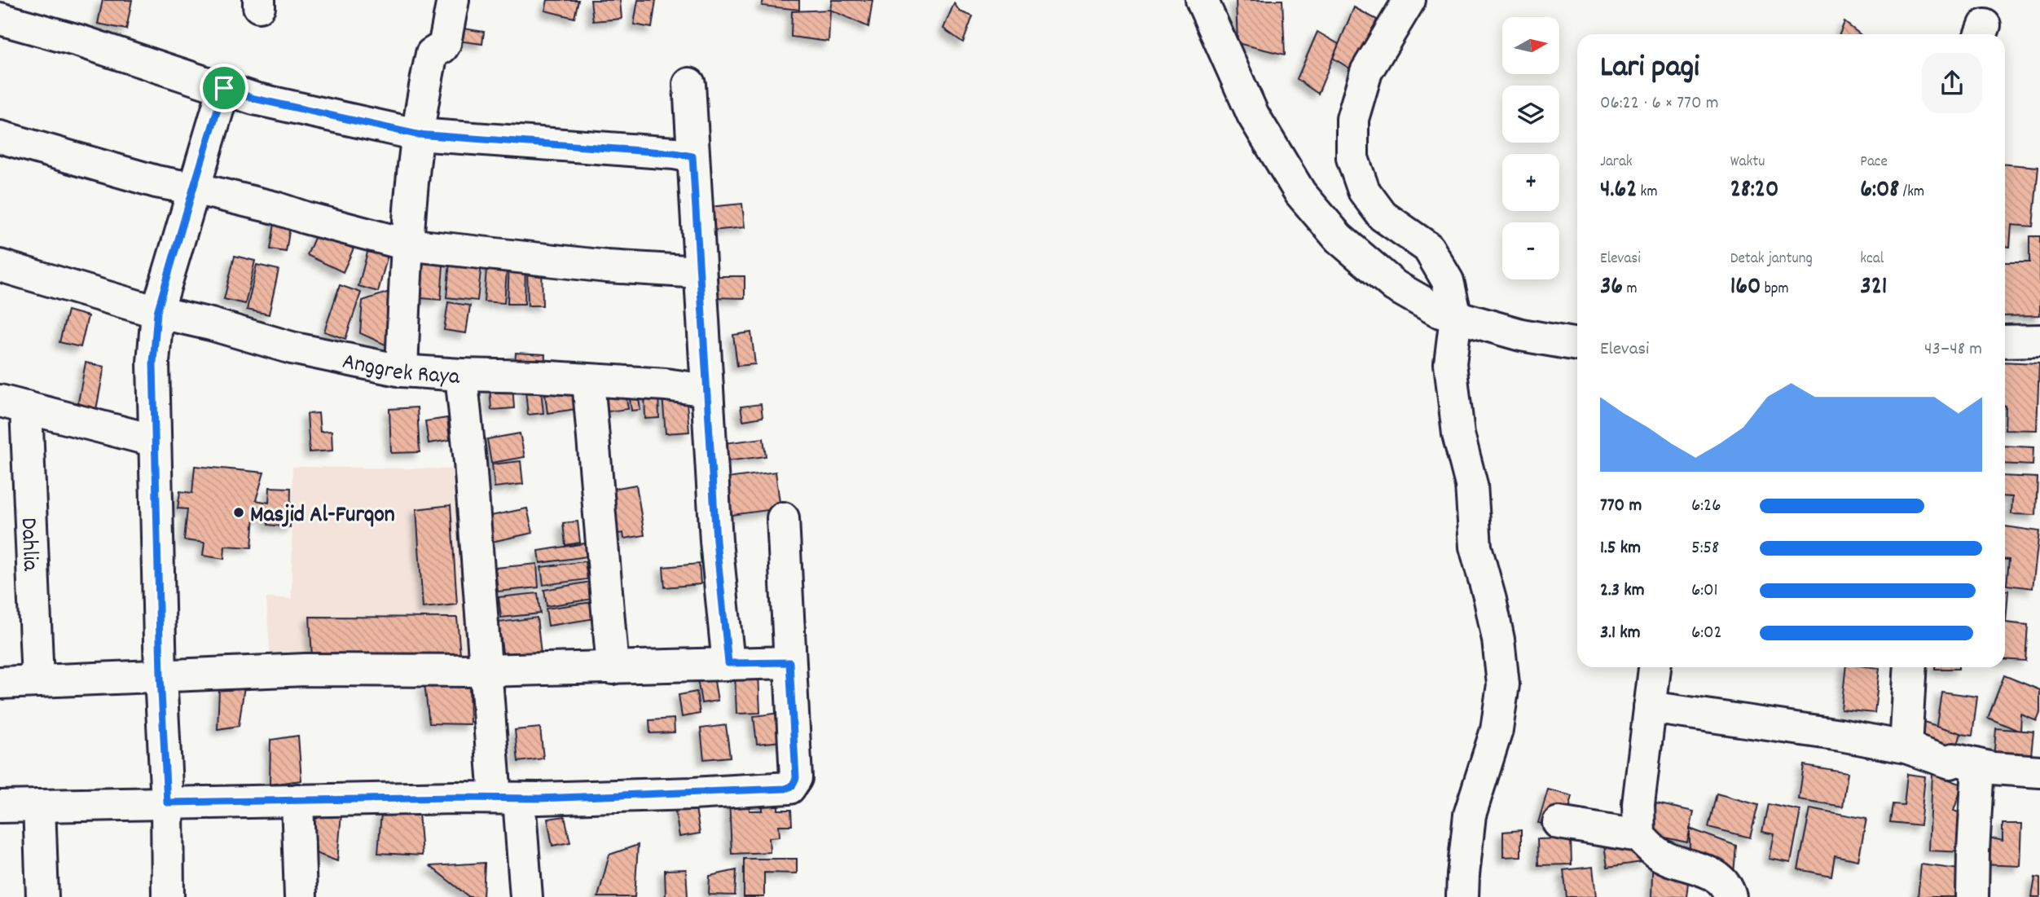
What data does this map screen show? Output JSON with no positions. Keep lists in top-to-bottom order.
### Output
{
  "streets": {
    "street": ["Anggrek Raya", "Dahlia"]
  },
  "places": ["Masjid Al-Furqon"],
  "north": "right",
  "page": {
    "map_buttons": ["+", "−"],
    "heading": ["Lari pagi", "06:22 · 6 × 770 m"],
    "stats": [
      ["Jarak", "4.62 km"],
      ["Waktu", "28:20"],
      ["Pace", "6:08 /km"],
      ["Elevasi", "36 m"],
      ["Detak jantung", "160 bpm"],
      ["kcal", "321"]
    ],
    "chart": ["Elevasi", "43–48 m"],
    "list": [
      {
        "name": "770 m",
        "note": "6:26"
      },
      {
        "name": "1.5 km",
        "note": "5:58"
      },
      {
        "name": "2.3 km",
        "note": "6:01"
      },
      {
        "name": "3.1 km",
        "note": "6:02"
      }
    ]
  }
}
